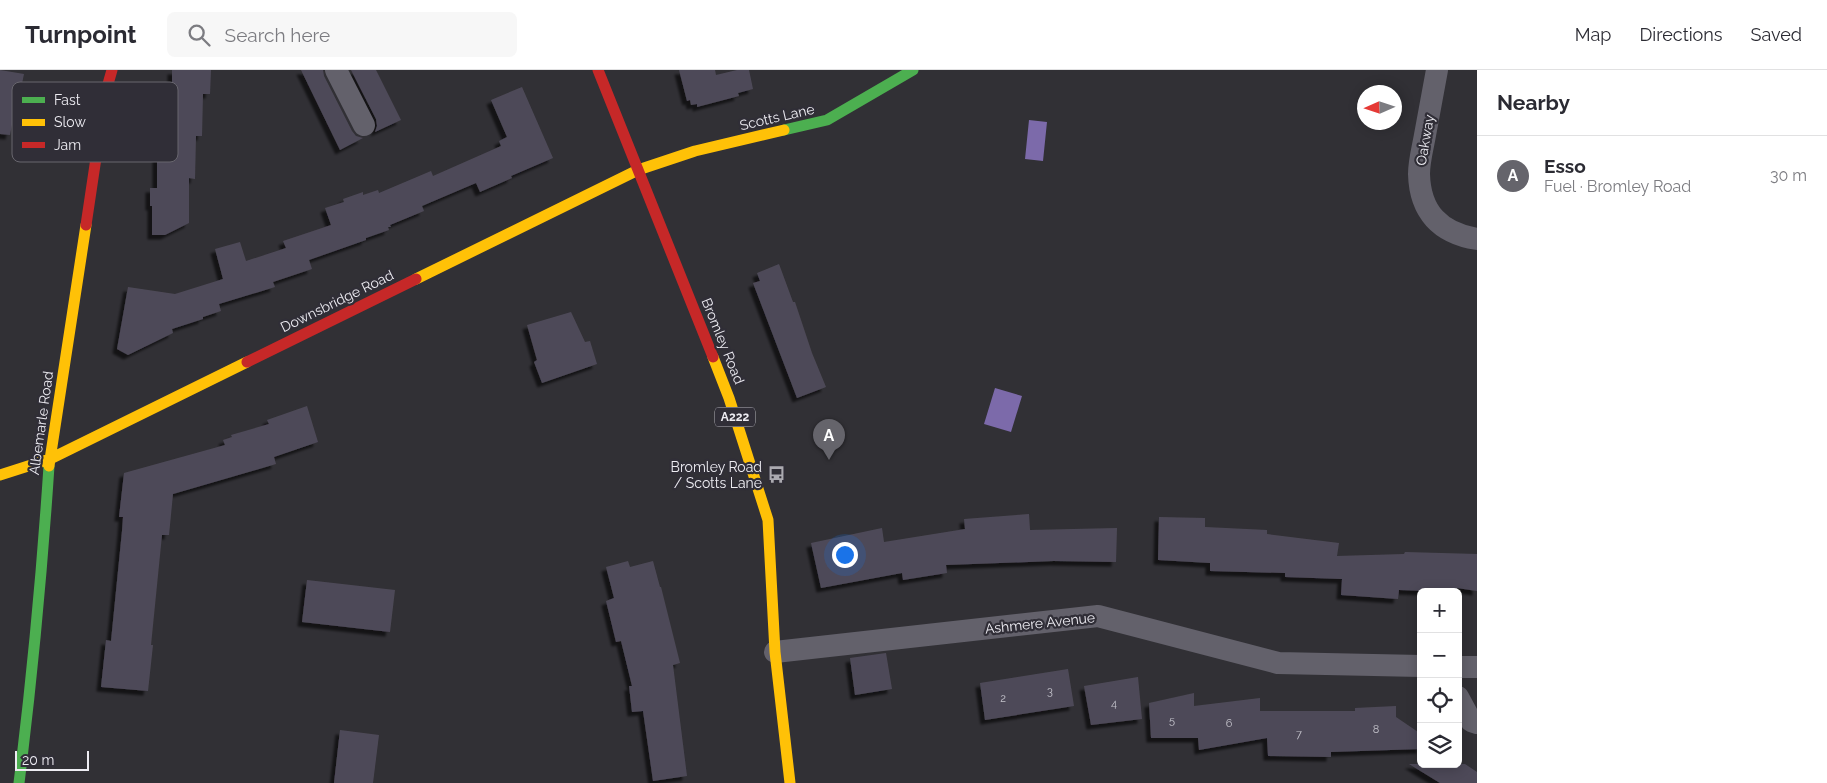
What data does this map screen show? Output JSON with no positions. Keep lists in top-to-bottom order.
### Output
{
  "streets": {
    "street": [
      "Scotts Lane",
      "Oakway",
      "Downsbridge Road",
      "Bromley Road",
      "A222",
      "Albemarle Road",
      "Ashmere Avenue"
    ]
  },
  "crossings": [
    ["Scotts Lane", "Downsbridge Road"],
    ["Scotts Lane", "Bromley Road"],
    ["Downsbridge Road", "Bromley Road"],
    ["Downsbridge Road", "Albemarle Road"],
    ["Bromley Road", "Ashmere Avenue"]
  ],
  "places": {
    "bus stop": ["Bromley Road / Scotts Lane"]
  },
  "house_numbers": [
    "3",
    "2",
    "4",
    "5",
    "6",
    "8",
    "7"
  ],
  "legend": ["Fast", "Slow", "Jam"],
  "scale_bar": "20 m",
  "north": "left",
  "page": {
    "header": "Turnpoint",
    "search": "Search here",
    "nav": ["Map", "Directions", "Saved"],
    "heading": "Nearby",
    "list": [
      {
        "mark": "A",
        "name": "Esso",
        "note": "Fuel · Bromley Road",
        "value": "30 m"
      }
    ],
    "pins": "A",
    "map_buttons": ["+", "−"],
    "scale": "20 m"
  }
}
